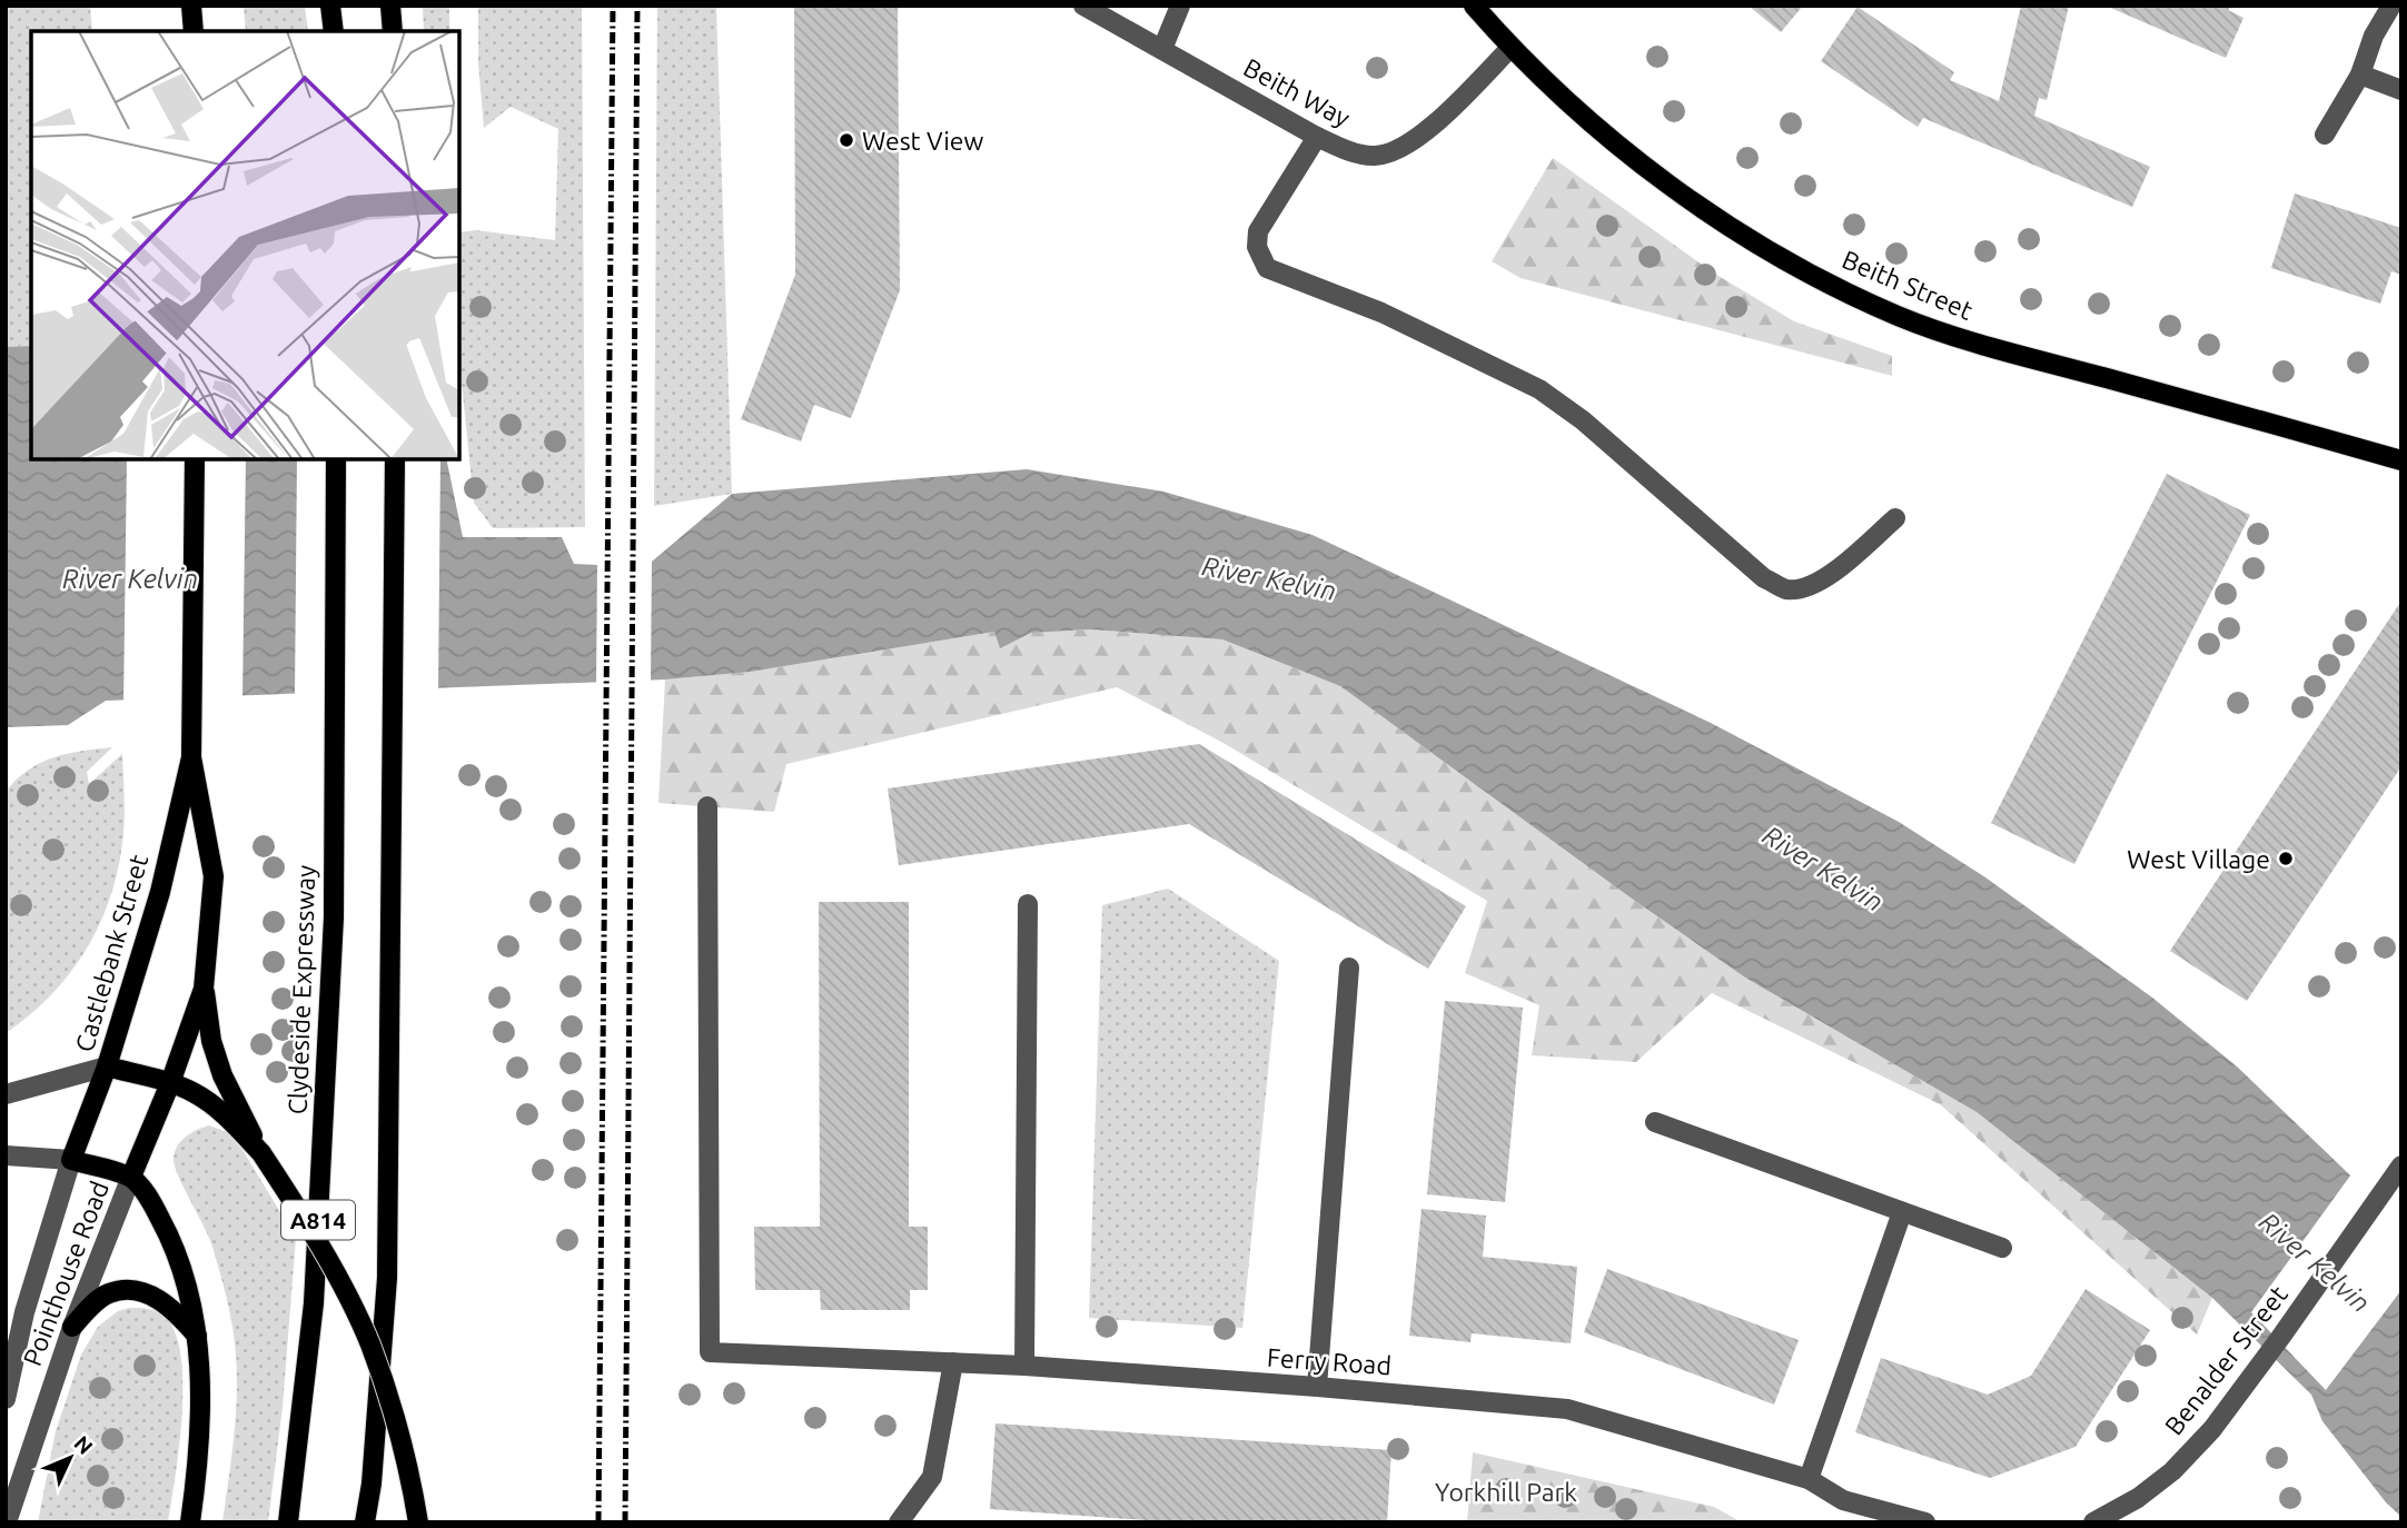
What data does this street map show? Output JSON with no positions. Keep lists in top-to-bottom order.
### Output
{
  "streets": {
    "main road": [
      "Beith Street",
      "Castlebank Street",
      "Clydeside Expressway",
      "A814"
    ],
    "street": [
      "Beith Way",
      "Pointhouse Road",
      "Benalder Street",
      "Ferry Road"
    ]
  },
  "crossings": [
    ["Beith Way", "Beith Street"],
    ["Castlebank Street", "Pointhouse Road"]
  ],
  "water": ["River Kelvin"],
  "parks": ["Yorkhill Park"],
  "places": ["West View", "West Village"],
  "north": "top right"
}
